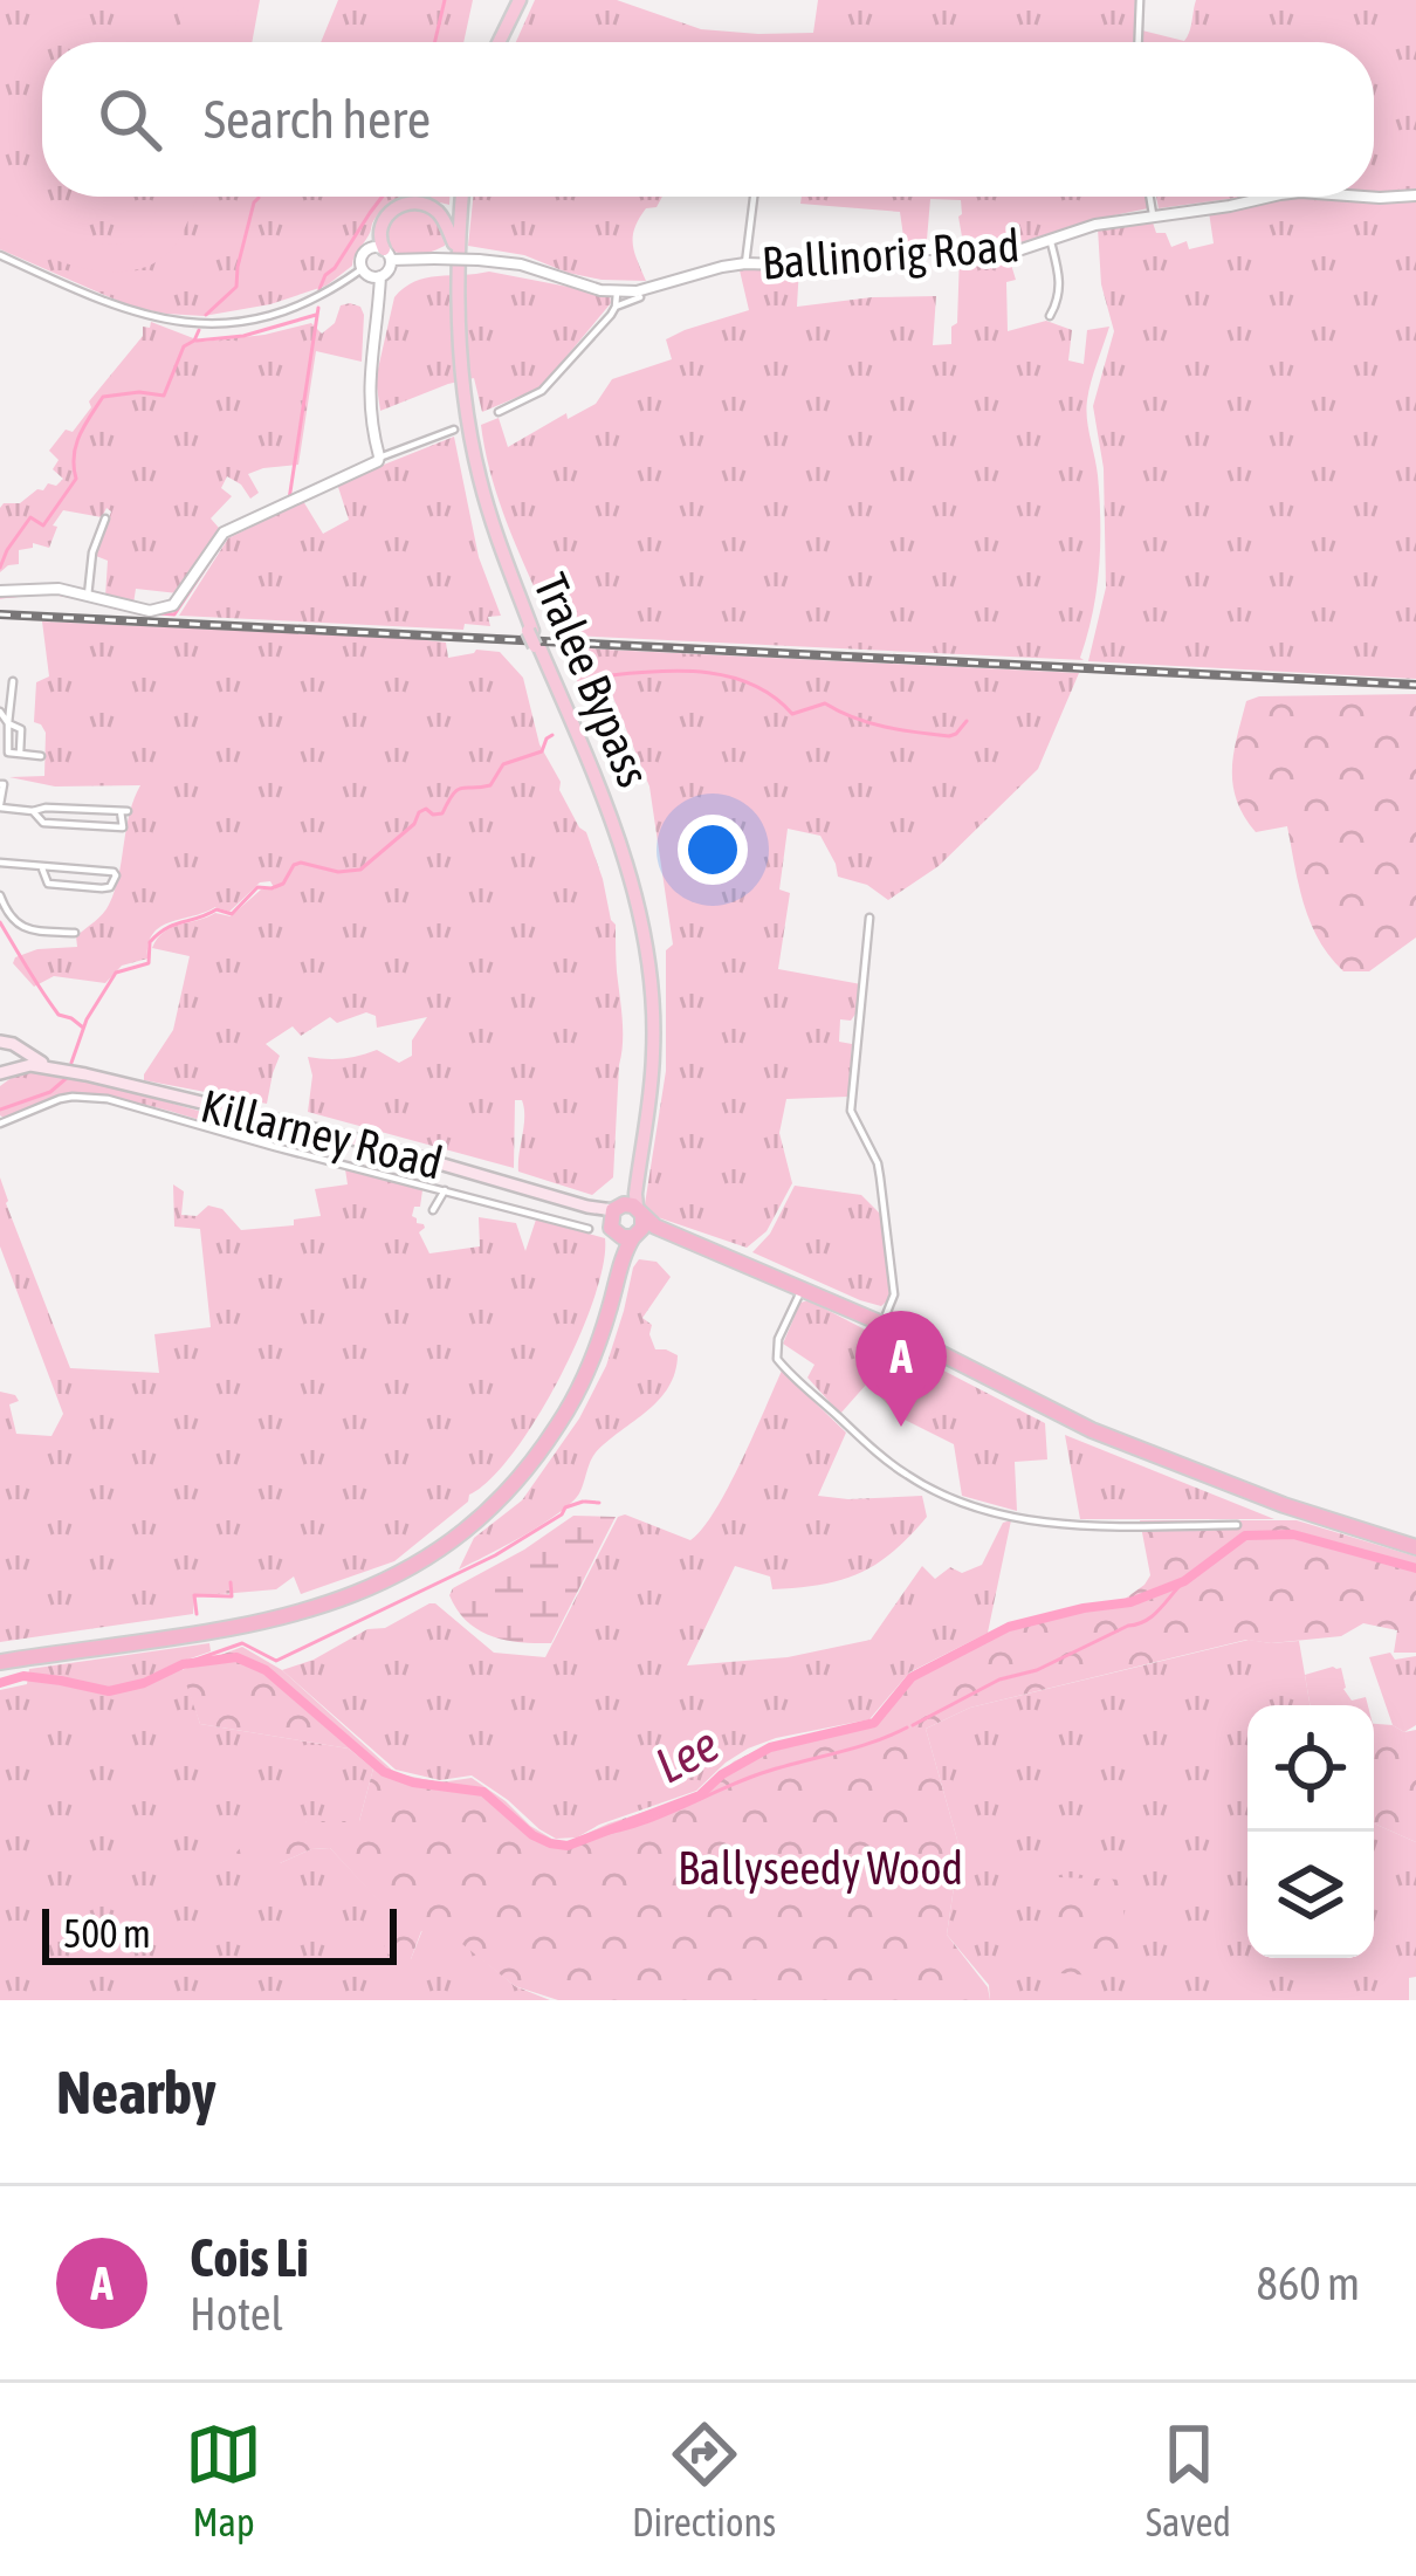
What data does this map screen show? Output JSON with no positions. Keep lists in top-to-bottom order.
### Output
{
  "streets": {
    "highway": ["Tralee Bypass"],
    "main road": ["Killarney Road"],
    "street": ["Ballinorig Road"]
  },
  "crossings": [
    ["Tralee Bypass", "Killarney Road"]
  ],
  "water": ["Lee"],
  "parks": ["Ballyseedy Wood"],
  "scale_bar": "500 m",
  "page": {
    "search": "Search here",
    "pins": "A",
    "scale": "500 m",
    "heading": "Nearby",
    "list": [
      {
        "mark": "A",
        "name": "Cois Li",
        "note": "Hotel",
        "value": "860 m"
      }
    ],
    "nav": ["Map", "Directions", "Saved"]
  }
}
